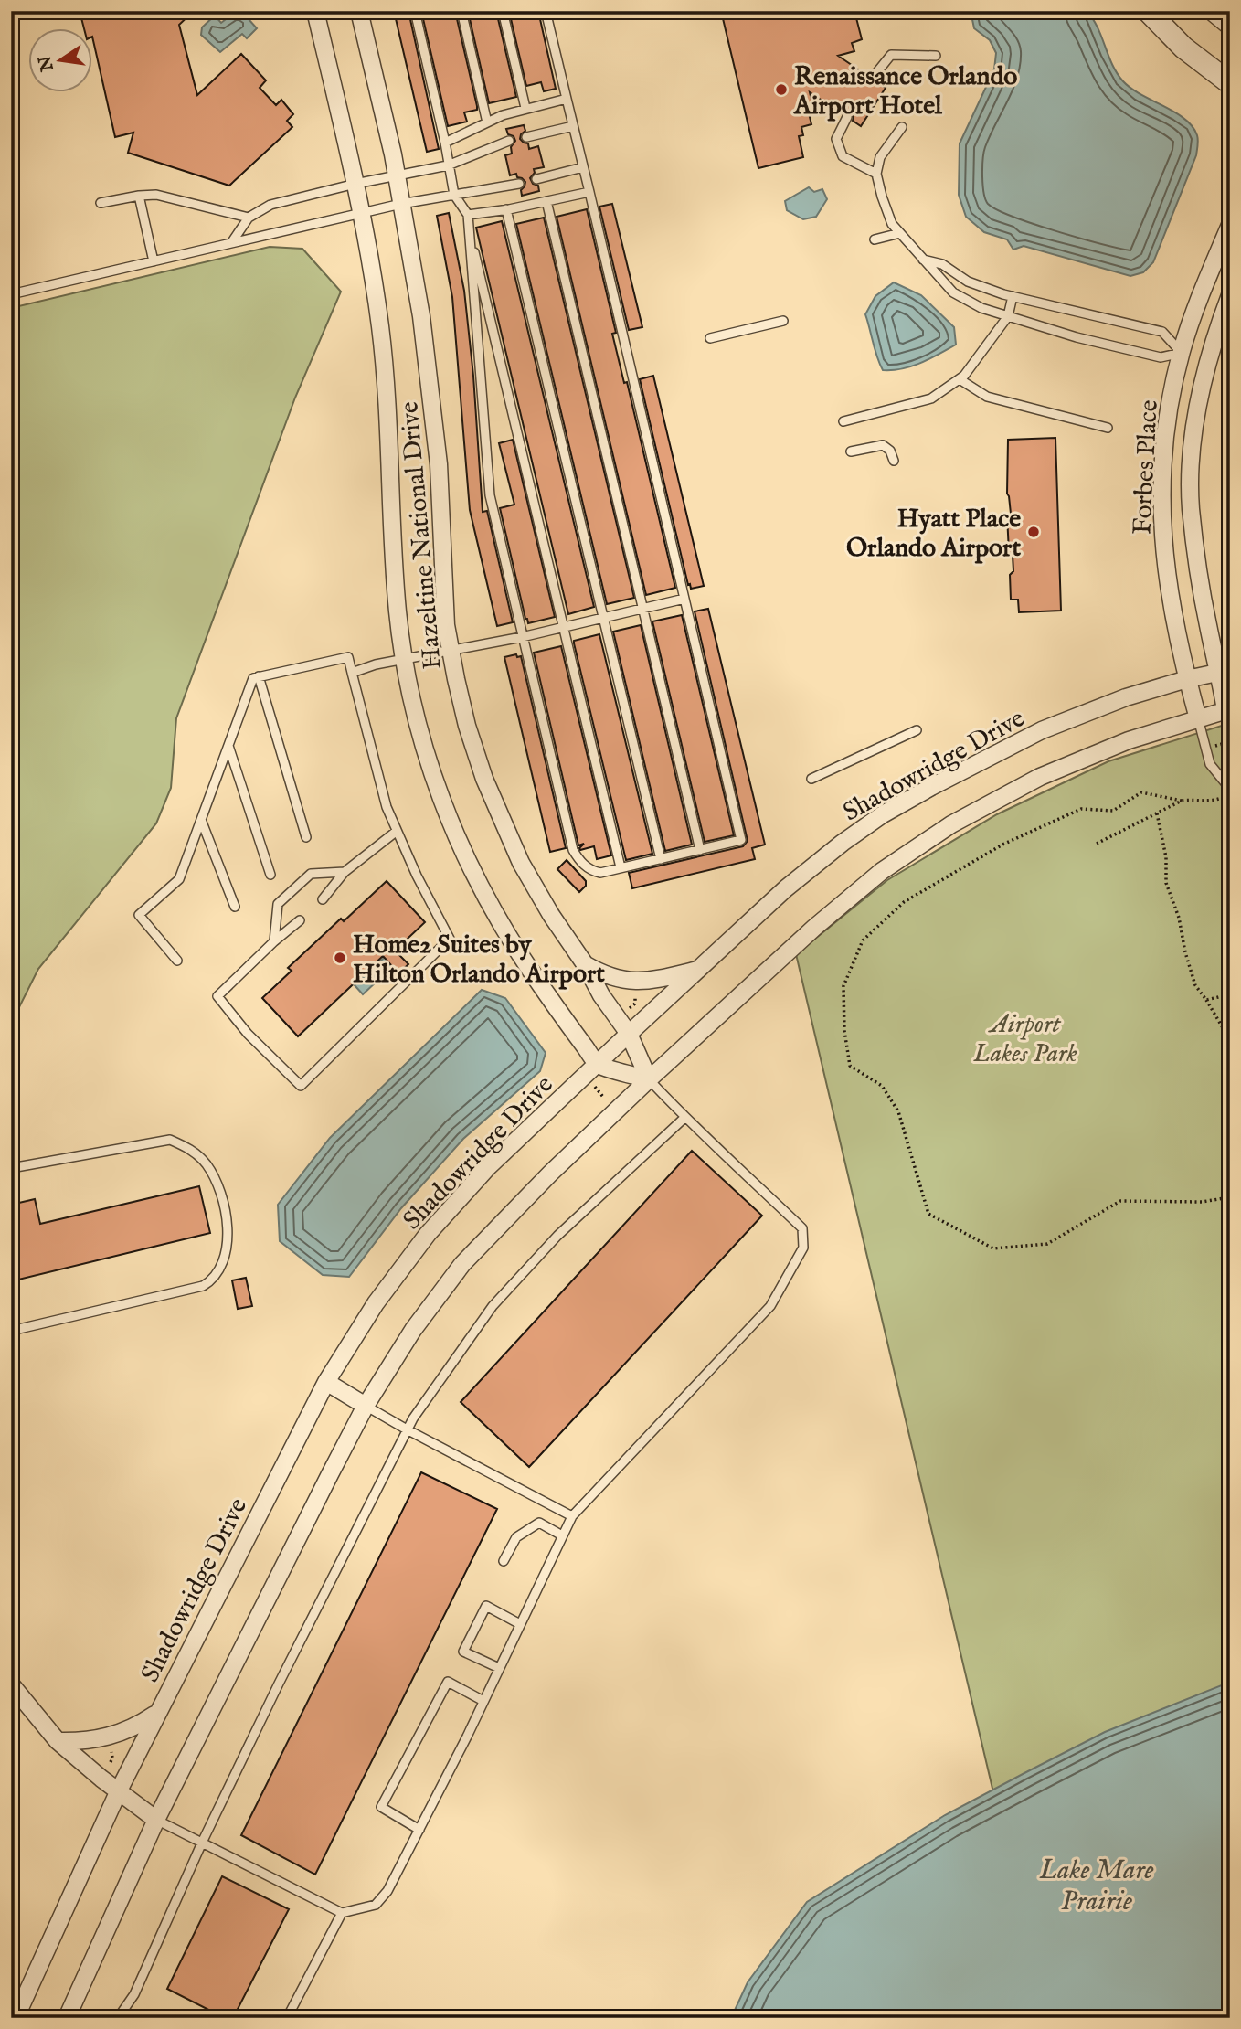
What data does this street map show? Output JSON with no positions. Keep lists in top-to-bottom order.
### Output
{
  "streets": {
    "street": ["Forbes Place", "Hazeltine National Drive", "Shadowridge Drive"]
  },
  "crossings": [
    ["Forbes Place", "Shadowridge Drive"],
    ["Hazeltine National Drive", "Shadowridge Drive"]
  ],
  "water": ["Lake Mare Prairie"],
  "parks": ["Airport Lakes Park"],
  "places": ["Renaissance Orlando Airport Hotel", "Hyatt Place Orlando Airport", "Home2 Suites by Hilton Orlando Airport"],
  "north": "left"
}
